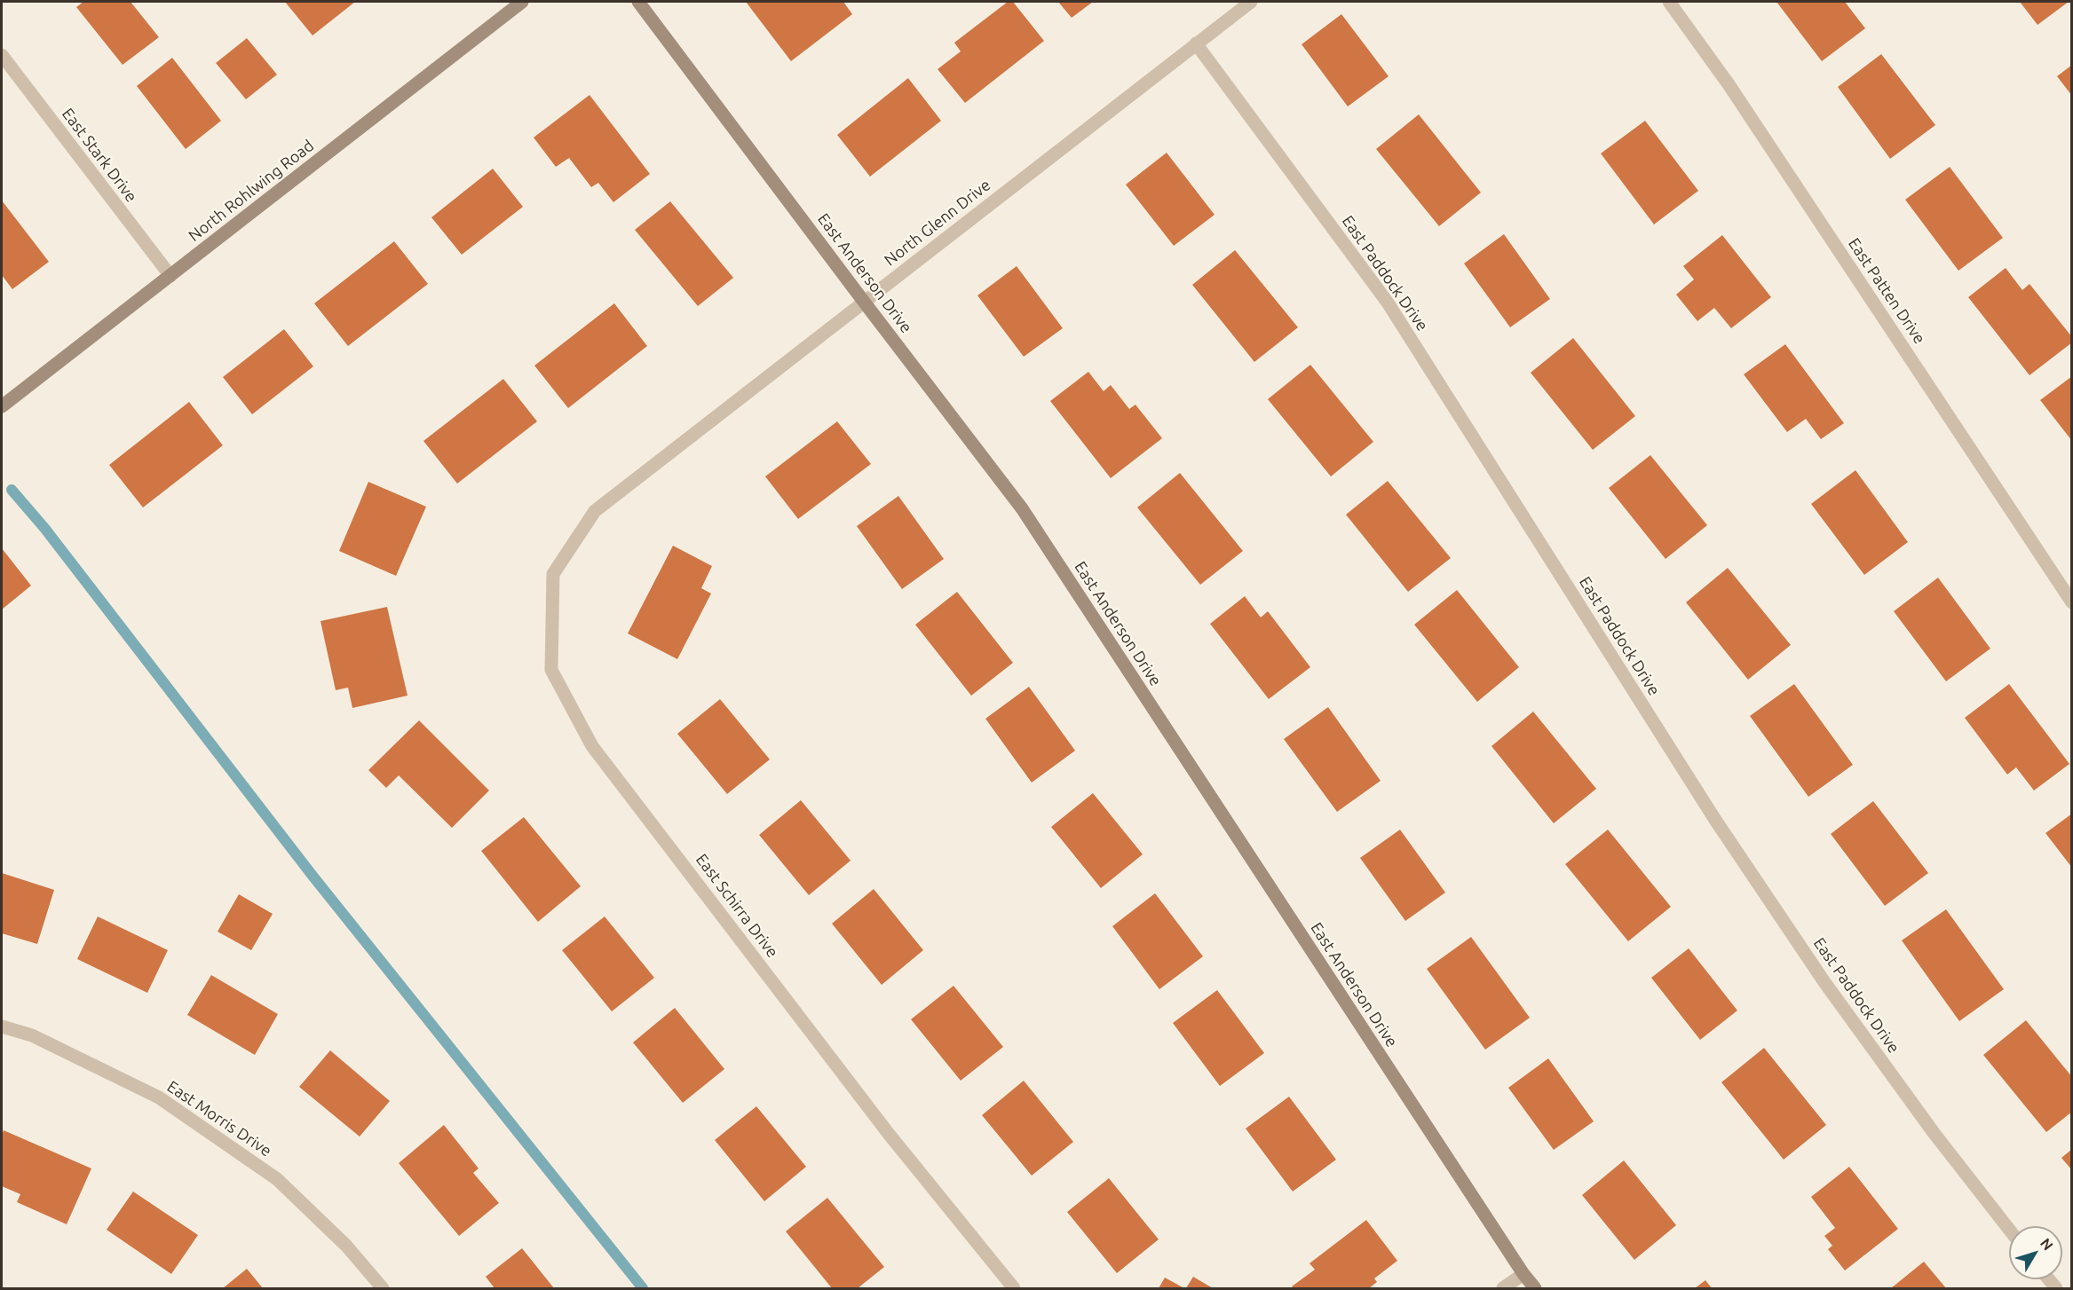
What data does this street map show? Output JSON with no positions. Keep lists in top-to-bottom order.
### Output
{
  "streets": {
    "street": [
      "East Stark Drive",
      "North Rohlwing Road",
      "North Glenn Drive",
      "East Anderson Drive",
      "East Paddock Drive",
      "East Patten Drive",
      "East Schirra Drive",
      "East Morris Drive"
    ]
  },
  "crossings": [
    ["East Stark Drive", "North Rohlwing Road"],
    ["North Glenn Drive", "East Anderson Drive"],
    ["North Glenn Drive", "East Paddock Drive"],
    ["North Glenn Drive", "East Schirra Drive"]
  ],
  "north": "top right"
}
